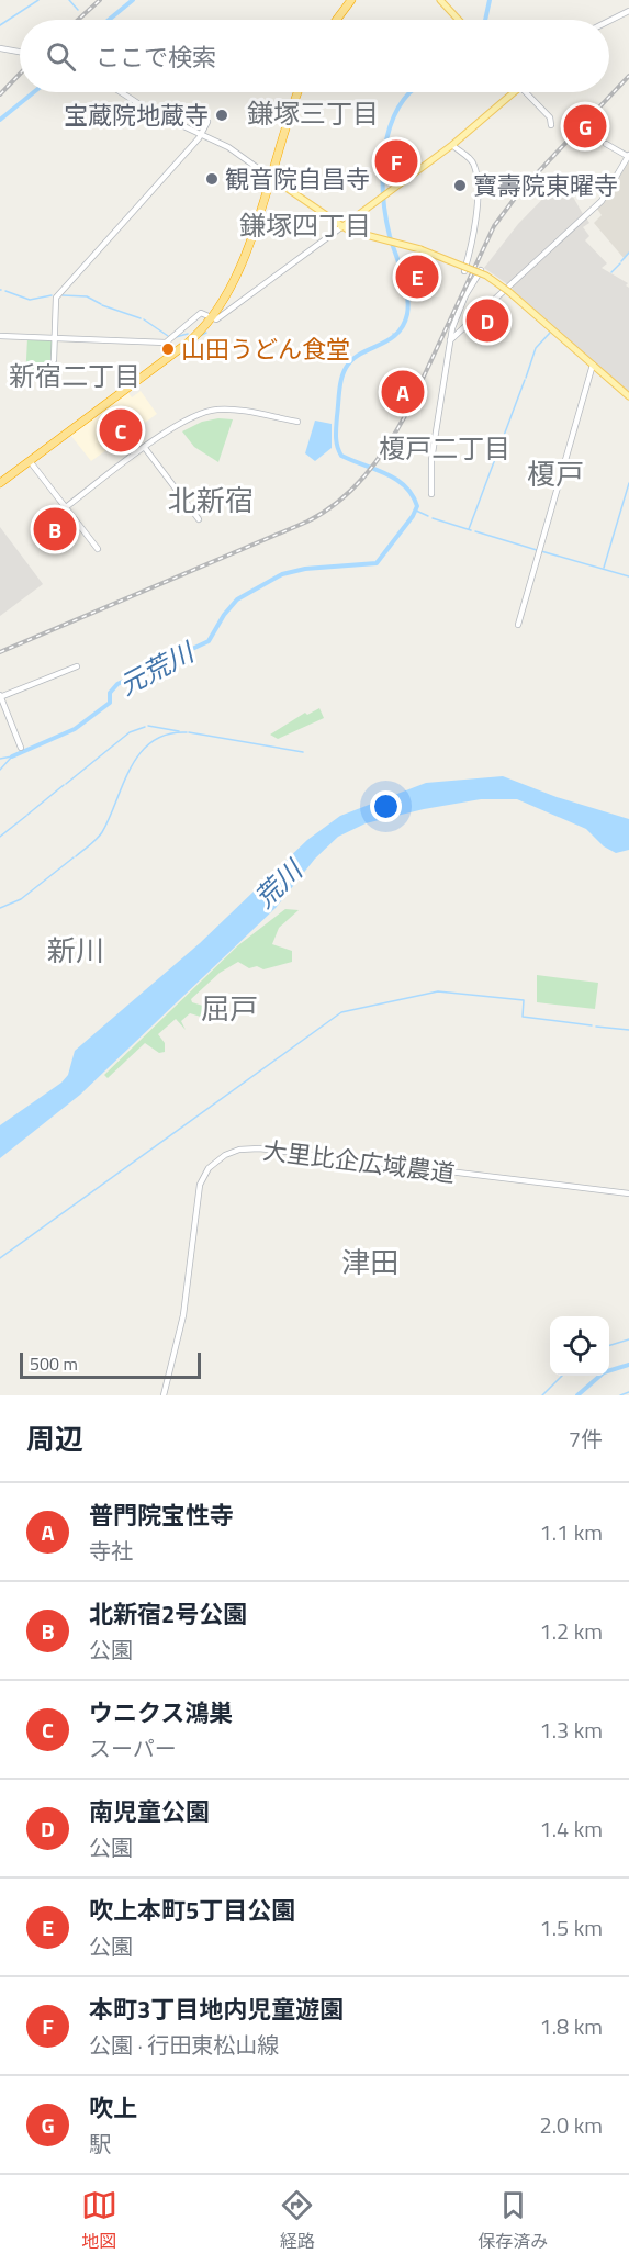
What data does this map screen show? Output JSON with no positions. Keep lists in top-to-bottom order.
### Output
{
  "streets": {
    "street": ["大里比企広域農道"]
  },
  "districts": [
    "鎌塚三丁目",
    "鎌塚四丁目",
    "新宿二丁目",
    "榎戸二丁目",
    "榎戸",
    "北新宿",
    "新川",
    "屈戸",
    "津田"
  ],
  "water": ["元荒川", "荒川"],
  "places": [
    "宝蔵院地蔵寺",
    "観音院自昌寺",
    "寶壽院東曜寺",
    "山田うどん食堂"
  ],
  "scale_bar": "500 m",
  "page": {
    "search": "ここで検索",
    "pins": [
      "G",
      "F",
      "E",
      "D",
      "A",
      "C",
      "B"
    ],
    "scale": "500 m",
    "heading": ["周辺", "7件"],
    "list": [
      {
        "mark": "A",
        "name": "普門院宝性寺",
        "note": "寺社",
        "value": "1.1 km"
      },
      {
        "mark": "B",
        "name": "北新宿2号公園",
        "note": "公園",
        "value": "1.2 km"
      },
      {
        "mark": "C",
        "name": "ウニクス鴻巣",
        "note": "スーパー",
        "value": "1.3 km"
      },
      {
        "mark": "D",
        "name": "南児童公園",
        "note": "公園",
        "value": "1.4 km"
      },
      {
        "mark": "E",
        "name": "吹上本町5丁目公園",
        "note": "公園",
        "value": "1.5 km"
      },
      {
        "mark": "F",
        "name": "本町3丁目地内児童遊園",
        "note": "公園 · 行田東松山線",
        "value": "1.8 km"
      },
      {
        "mark": "G",
        "name": "吹上",
        "note": "駅",
        "value": "2.0 km"
      }
    ],
    "nav": ["地図", "経路", "保存済み"]
  }
}
